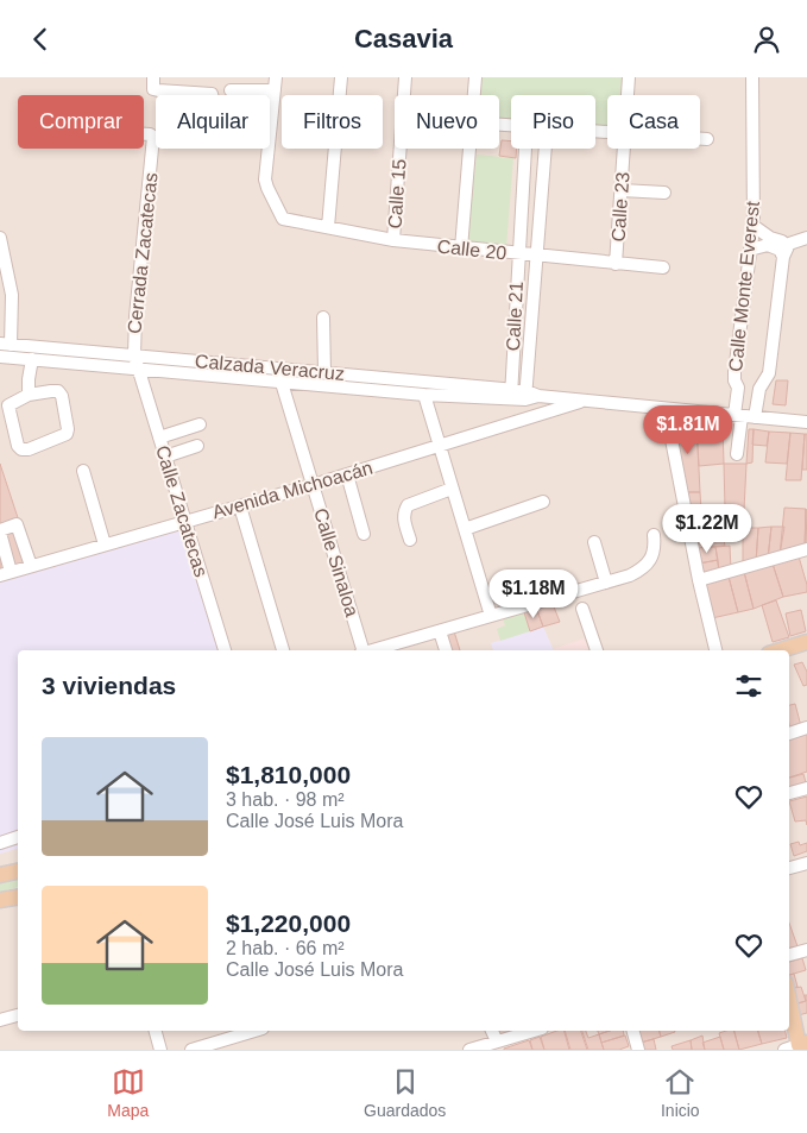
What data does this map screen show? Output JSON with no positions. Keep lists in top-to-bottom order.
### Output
{
  "streets": {
    "street": [
      "Calle 15",
      "Calle 23",
      "Calle 20",
      "Cerrada Zacatecas",
      "Calle Monte Everest",
      "Calle 21",
      "Calzada Veracruz",
      "Avenida Michoacán",
      "Calle Zacatecas",
      "Calle Sinaloa"
    ]
  },
  "crossings": [
    ["Calle 15", "Calle 20"],
    ["Calle 23", "Calle 20"],
    ["Calle 20", "Calle 21"],
    ["Cerrada Zacatecas", "Calzada Veracruz"],
    ["Cerrada Zacatecas", "Calle Zacatecas"],
    ["Calle Monte Everest", "Calzada Veracruz"],
    ["Calle 21", "Calzada Veracruz"],
    ["Calzada Veracruz", "Avenida Michoacán"],
    ["Calzada Veracruz", "Calle Zacatecas"],
    ["Calzada Veracruz", "Calle Sinaloa"],
    ["Avenida Michoacán", "Calle Zacatecas"],
    ["Avenida Michoacán", "Calle Sinaloa"]
  ],
  "page": {
    "header": "Casavia",
    "chip": [
      "Comprar",
      "Alquilar",
      "Filtros",
      "Nuevo",
      "Piso",
      "Casa"
    ],
    "price": ["$1.81M", "$1.22M", "$1.18M"],
    "heading": "3 viviendas",
    "list": [
      {
        "name": "$1,810,000",
        "note": "3 hab. · 98 m² · Calle José Luis Mora"
      },
      {
        "name": "$1,220,000",
        "note": "2 hab. · 66 m² · Calle José Luis Mora"
      }
    ],
    "tabs": ["Mapa", "Guardados", "Inicio"]
  }
}
